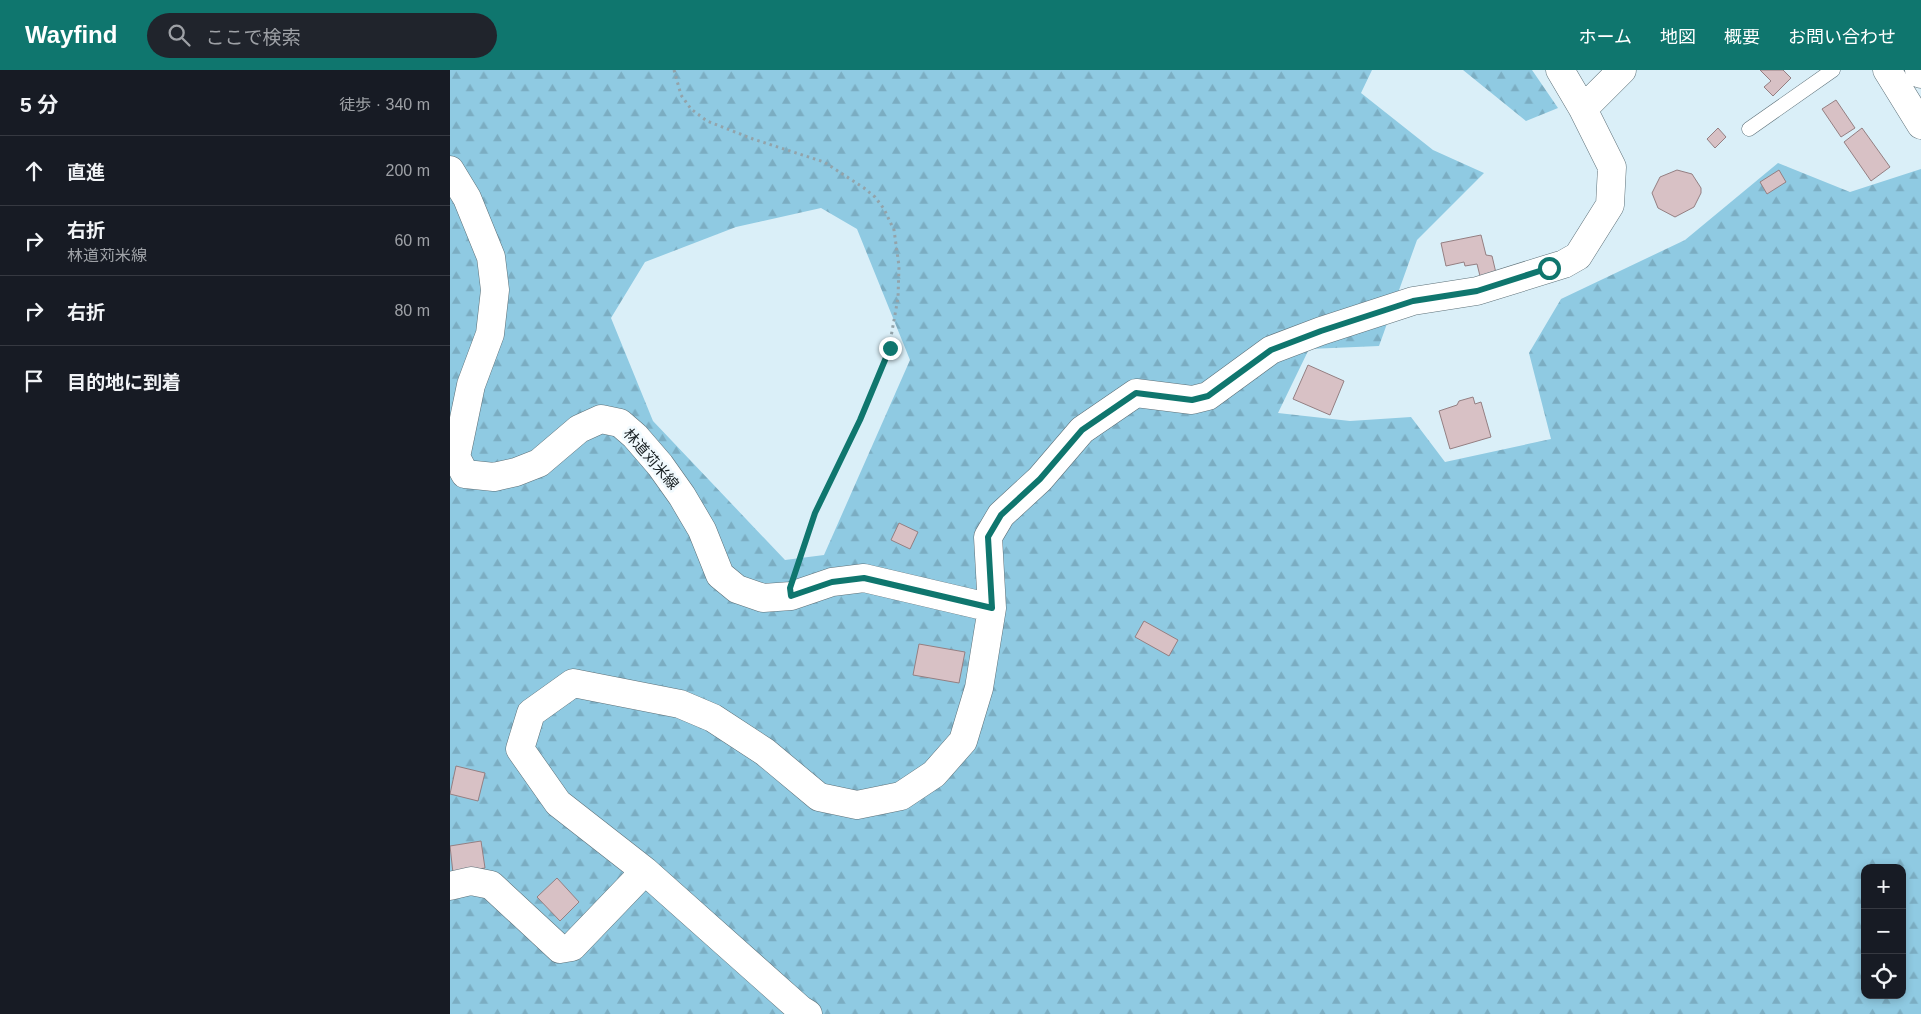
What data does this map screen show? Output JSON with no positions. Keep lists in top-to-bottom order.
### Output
{
  "streets": {
    "street": ["林道苅米線"]
  },
  "page": {
    "header": "Wayfind",
    "search": "ここで検索",
    "nav": [
      "ホーム",
      "地図",
      "概要",
      "お問い合わせ"
    ],
    "heading": ["5 分", "徒歩 · 340 m"],
    "list": [
      ["直進", "200 m"],
      ["右折", "林道苅米線", "60 m"],
      ["右折", "80 m"],
      "目的地に到着"
    ],
    "map_buttons": ["+", "−"]
  }
}
